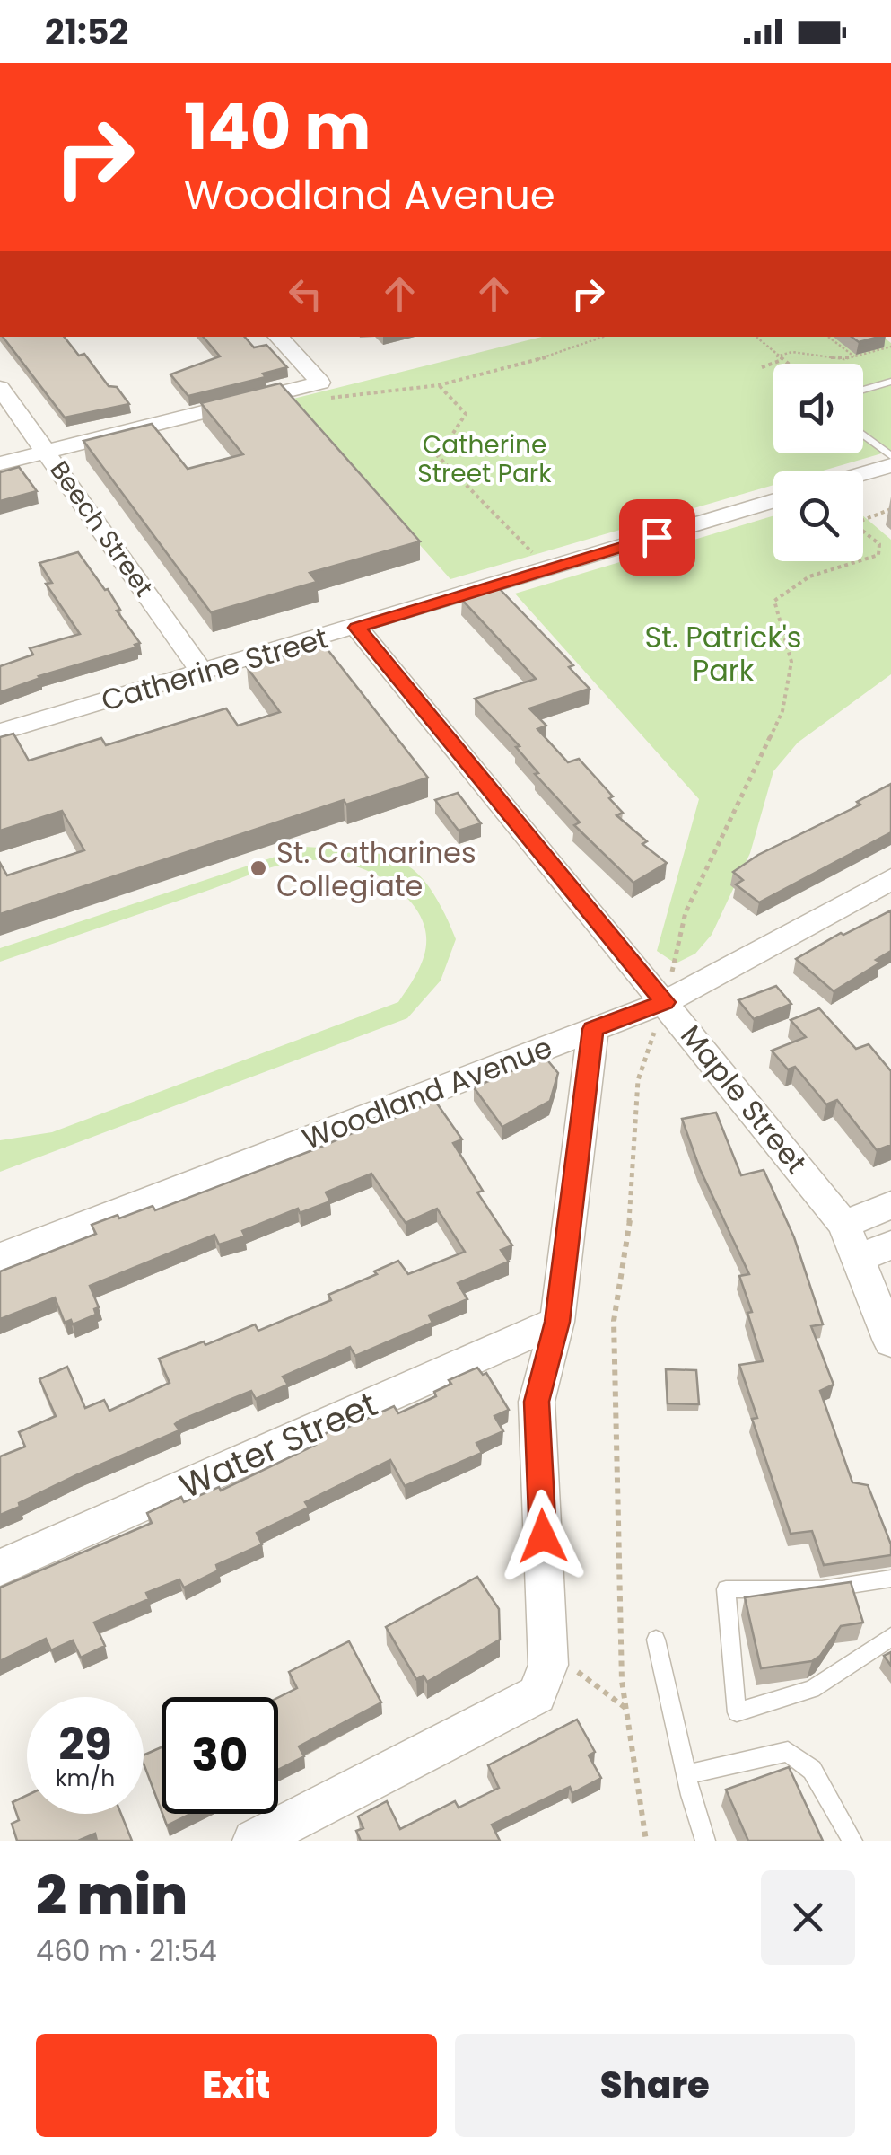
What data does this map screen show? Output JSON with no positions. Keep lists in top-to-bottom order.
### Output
{
  "streets": {
    "street": [
      "Beech Street",
      "Catherine Street",
      "Woodland Avenue",
      "Maple Street",
      "Water Street"
    ]
  },
  "crossings": [
    ["Beech Street", "Catherine Street"],
    ["Catherine Street", "Maple Street"],
    ["Woodland Avenue", "Maple Street"]
  ],
  "parks": ["Catherine Street Park", "St. Patrick's Park"],
  "places": ["St. Catharines Collegiate"],
  "page": {
    "status": "21:52",
    "turn": ["140 m", "Woodland Avenue"],
    "speed": "29 km/h",
    "limit": "30",
    "heading": ["2 min", "460 m · 21:54"],
    "buttons": ["Exit", "Share"]
  }
}
